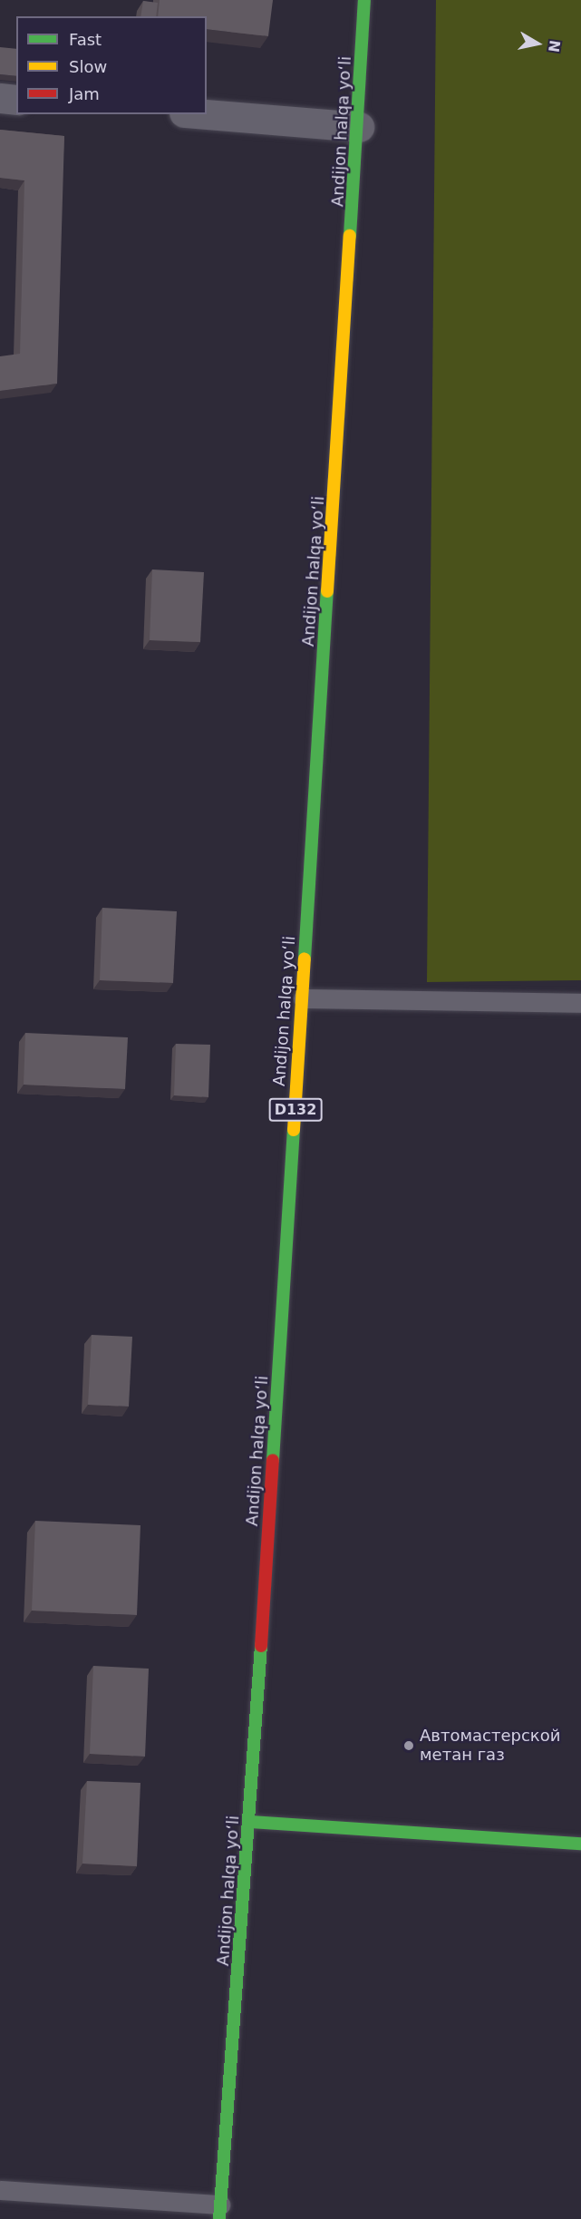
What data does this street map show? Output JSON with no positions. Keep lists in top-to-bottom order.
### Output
{
  "streets": {
    "main road": ["Andijon halqa yo‘li", "D132"]
  },
  "places": ["Автомастерской метан газ"],
  "legend": ["Fast", "Slow", "Jam"],
  "north": "right"
}
